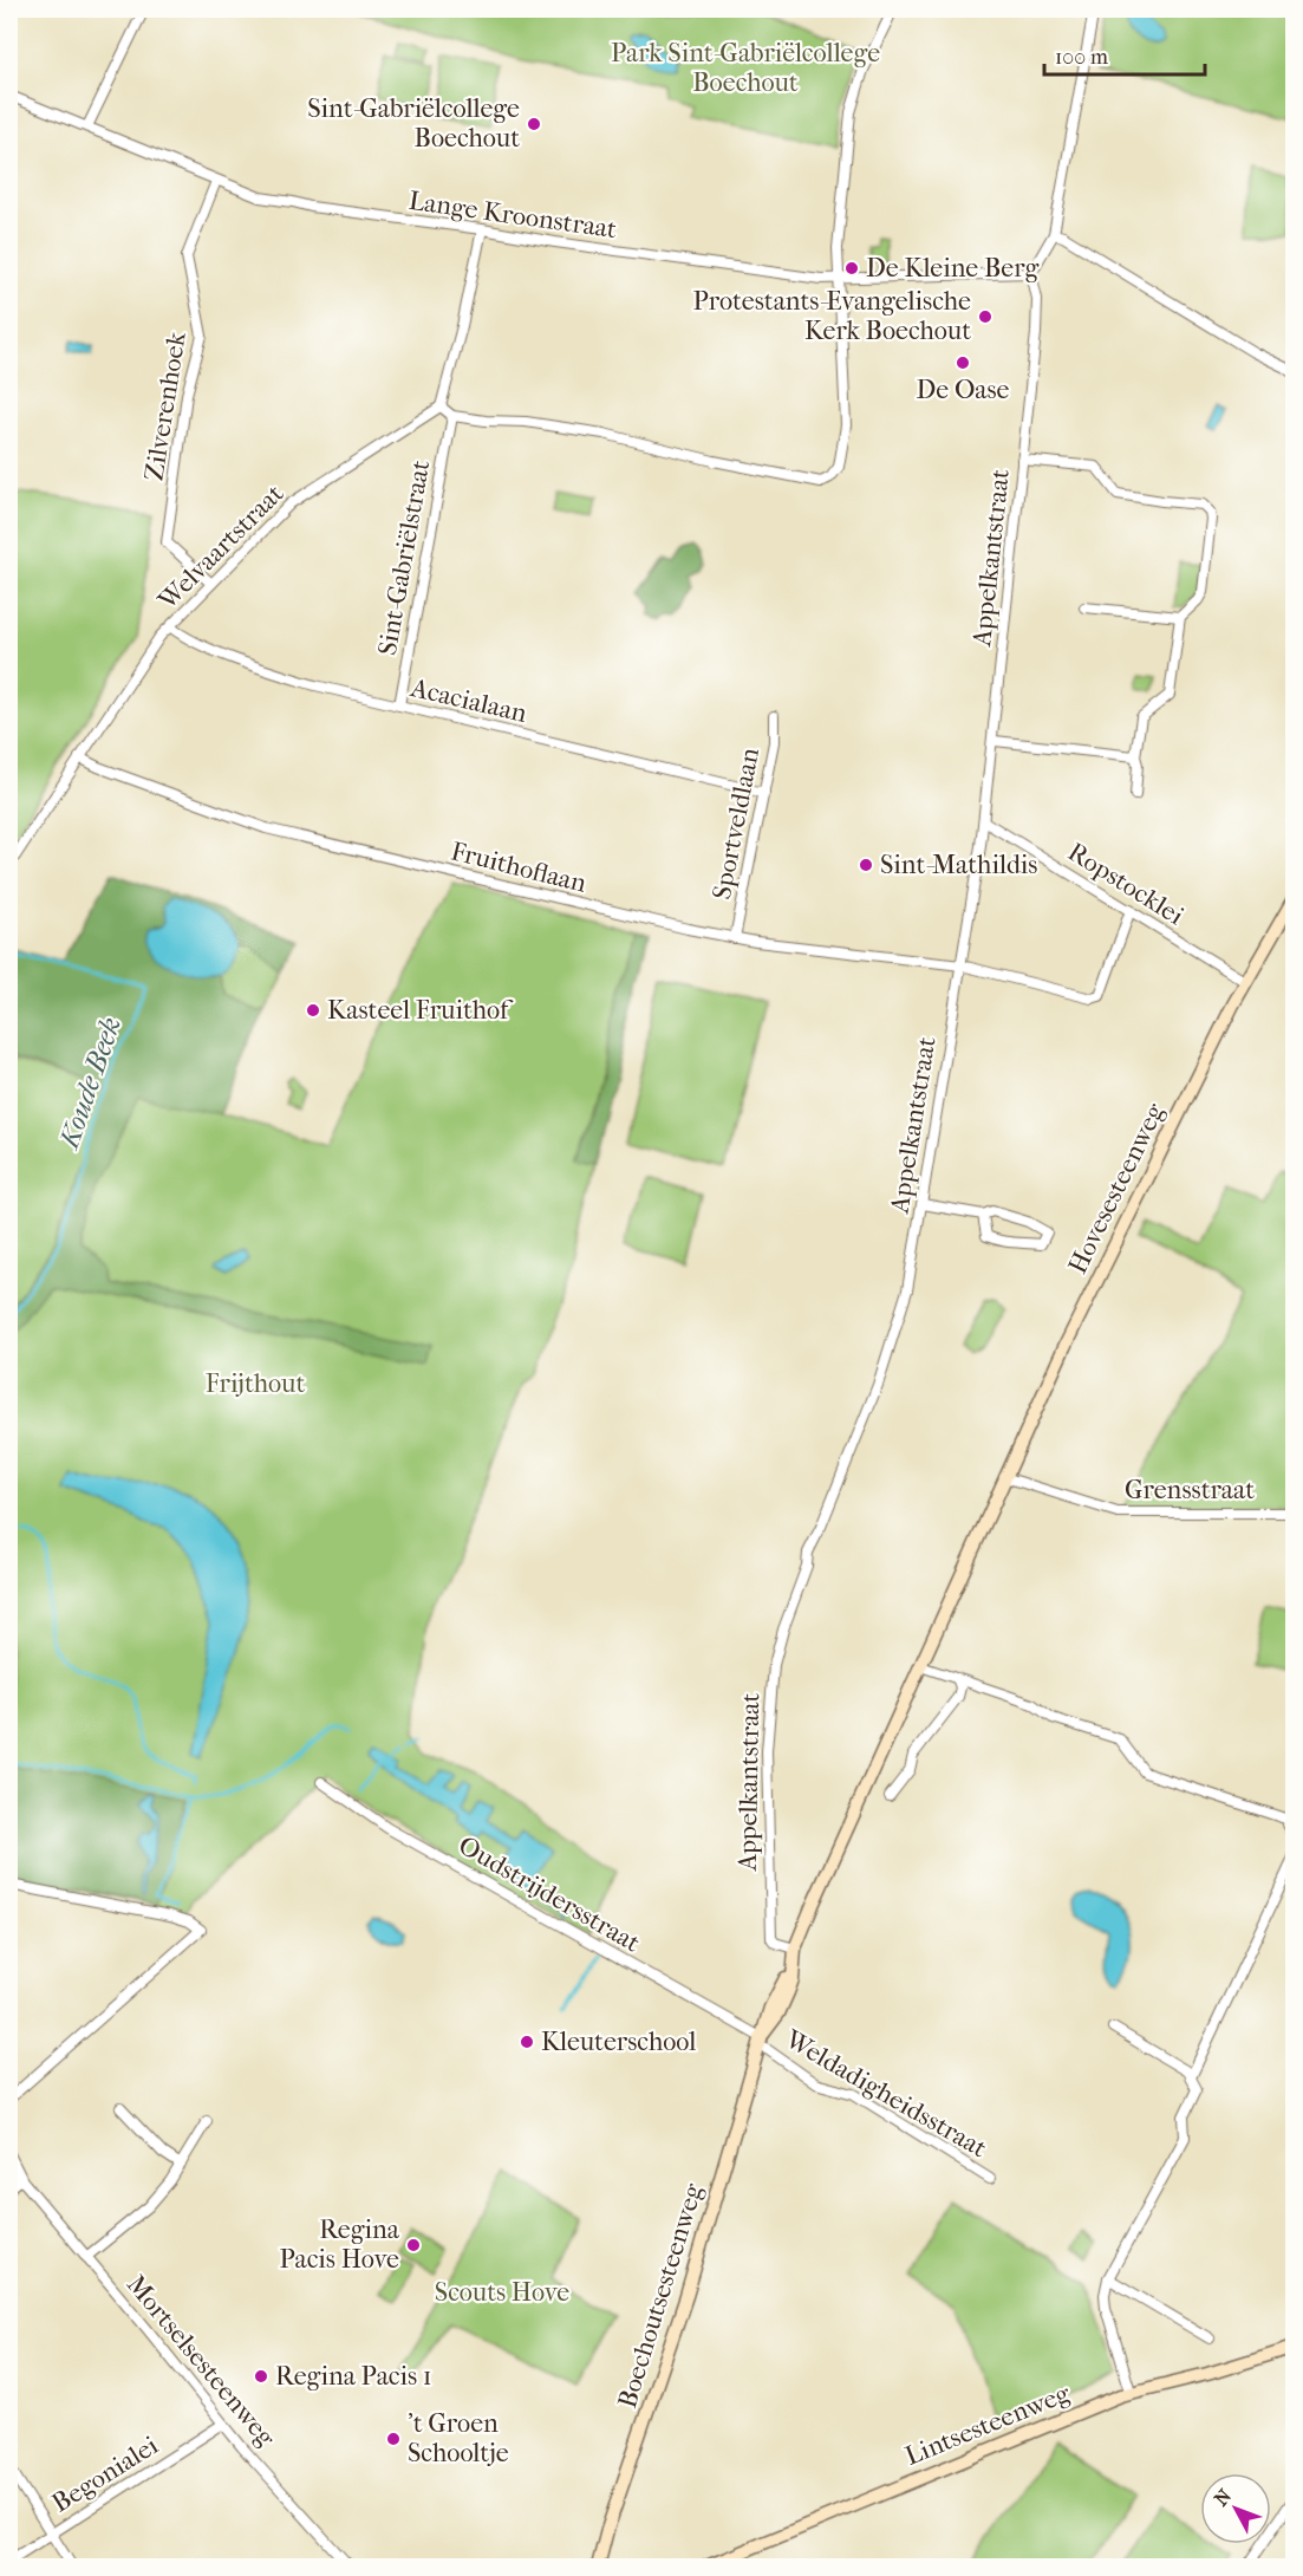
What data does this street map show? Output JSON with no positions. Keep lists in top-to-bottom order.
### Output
{
  "streets": {
    "street": [
      "Lange Kroonstraat",
      "Zilverenhoek",
      "Welvaartstraat",
      "Sint-Gabriëlstraat",
      "Appelkantstraat",
      "Acacialaan",
      "Sportveldlaan",
      "Fruithoflaan",
      "Ropstocklei",
      "Hovesesteenweg",
      "Grensstraat",
      "Oudstrijdersstraat",
      "Weldadigheidsstraat",
      "Boechoutsesteenweg",
      "Mortselsesteenweg",
      "Lintsesteenweg",
      "Begonialei"
    ]
  },
  "crossings": [
    ["Lange Kroonstraat", "Zilverenhoek"],
    ["Lange Kroonstraat", "Appelkantstraat"],
    ["Zilverenhoek", "Welvaartstraat"],
    ["Welvaartstraat", "Acacialaan"],
    ["Welvaartstraat", "Fruithoflaan"],
    ["Sint-Gabriëlstraat", "Acacialaan"],
    ["Appelkantstraat", "Fruithoflaan"],
    ["Appelkantstraat", "Ropstocklei"],
    ["Appelkantstraat", "Boechoutsesteenweg"],
    ["Acacialaan", "Sportveldlaan"],
    ["Sportveldlaan", "Fruithoflaan"],
    ["Fruithoflaan", "Ropstocklei"],
    ["Ropstocklei", "Hovesesteenweg"],
    ["Hovesesteenweg", "Grensstraat"],
    ["Hovesesteenweg", "Boechoutsesteenweg"],
    ["Oudstrijdersstraat", "Weldadigheidsstraat"],
    ["Oudstrijdersstraat", "Boechoutsesteenweg"],
    ["Weldadigheidsstraat", "Boechoutsesteenweg"],
    ["Mortselsesteenweg", "Begonialei"]
  ],
  "water": ["Koude Beek"],
  "parks": ["Park Sint-Gabriëlcollege Boechout", "Frijthout", "Scouts Hove"],
  "places": [
    "Sint-Gabriëlcollege Boechout",
    "De Kleine Berg",
    "Protestants-Evangelische Kerk Boechout",
    "De Oase",
    "Sint-Mathildis",
    "Kasteel Fruithof",
    "Kleuterschool",
    "Regina Pacis Hove",
    "Regina Pacis 1",
    "'t Groen Schooltje"
  ],
  "scale_bar": "100 m",
  "north": "top left"
}
